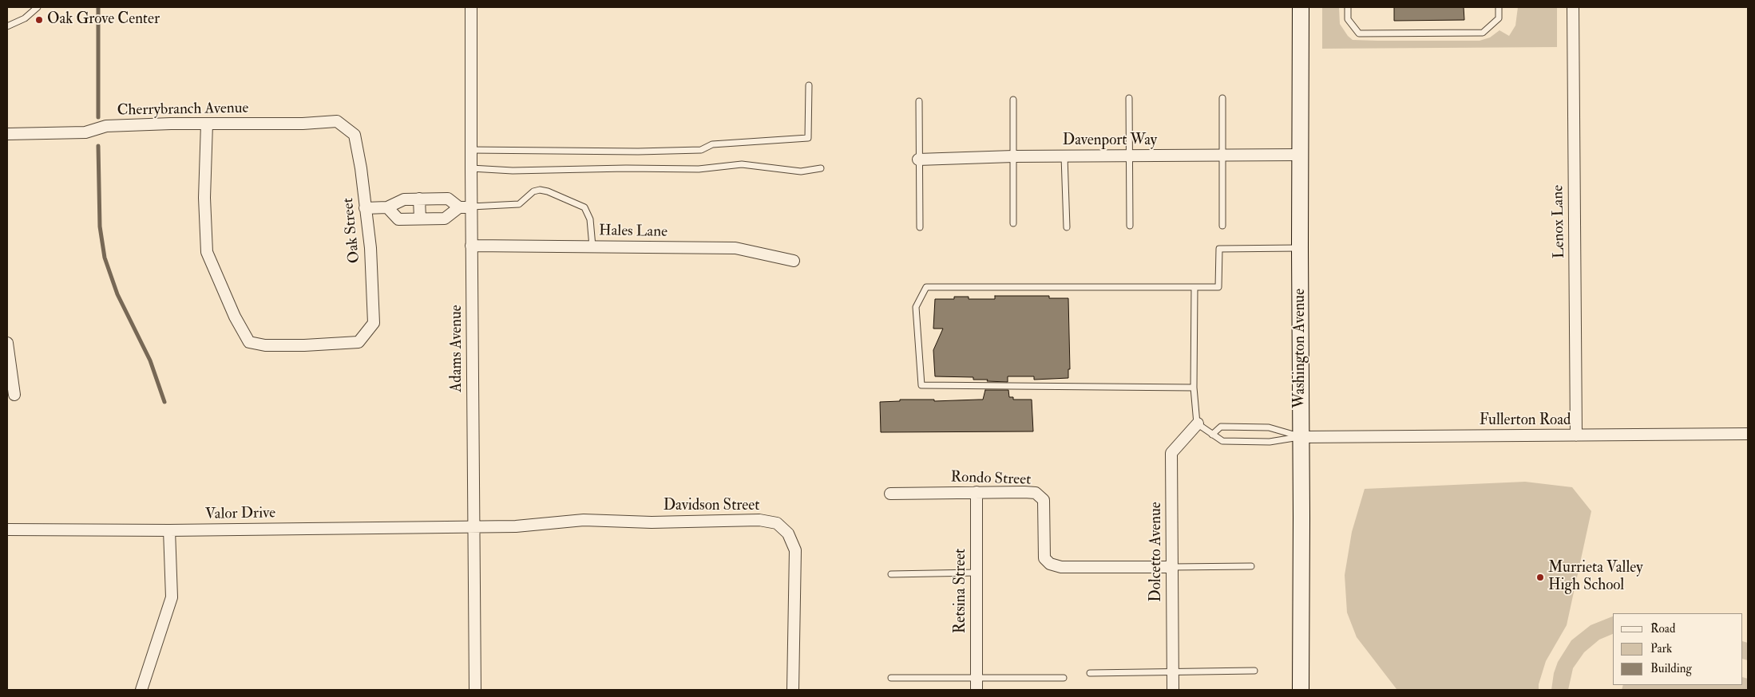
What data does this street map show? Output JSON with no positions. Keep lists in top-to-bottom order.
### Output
{
  "streets": {
    "main road": ["Washington Avenue"],
    "street": [
      "Cherrybranch Avenue",
      "Davenport Way",
      "Lenox Lane",
      "Oak Street",
      "Hales Lane",
      "Adams Avenue",
      "Fullerton Road",
      "Rondo Street",
      "Davidson Street",
      "Valor Drive",
      "Dolcetto Avenue",
      "Retsina Street"
    ]
  },
  "crossings": [
    ["Cherrybranch Avenue", "Oak Street"],
    ["Davenport Way", "Washington Avenue"],
    ["Lenox Lane", "Fullerton Road"],
    ["Hales Lane", "Adams Avenue"],
    ["Adams Avenue", "Davidson Street"],
    ["Adams Avenue", "Valor Drive"],
    ["Washington Avenue", "Fullerton Road"],
    ["Rondo Street", "Dolcetto Avenue"],
    ["Rondo Street", "Retsina Street"],
    ["Davidson Street", "Valor Drive"]
  ],
  "places": ["Oak Grove Center", "Murrieta Valley High School"],
  "legend": ["Road", "Park", "Building"]
}
